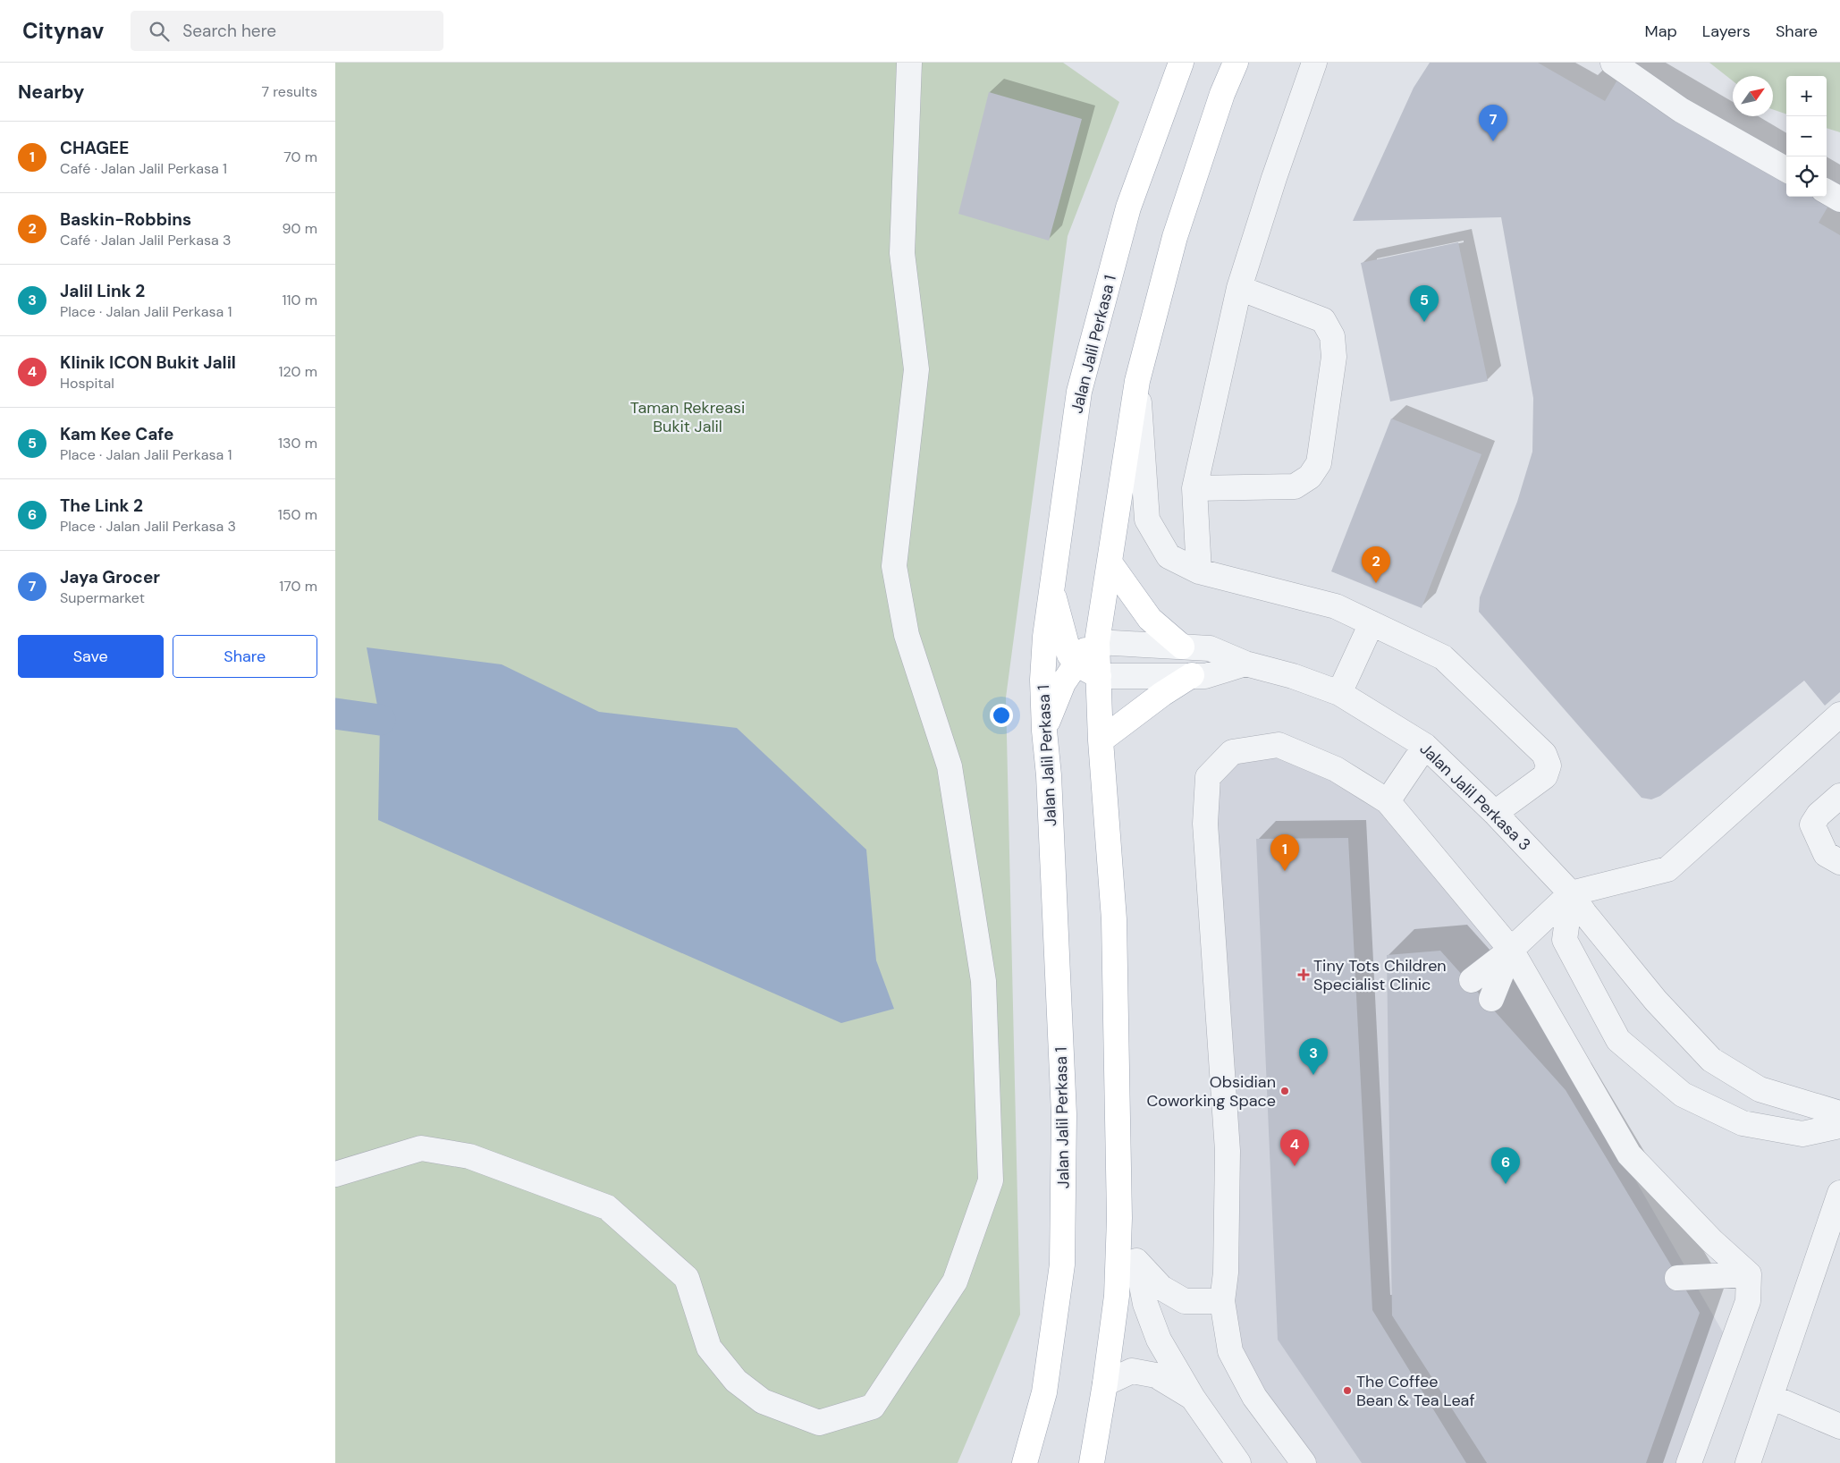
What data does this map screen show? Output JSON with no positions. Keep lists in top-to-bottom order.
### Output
{
  "streets": {
    "main road": ["Jalan Jalil Perkasa 1"],
    "street": ["Jalan Jalil Perkasa 3"]
  },
  "parks": ["Taman Rekreasi Bukit Jalil"],
  "places": {
    "health": ["Tiny Tots Children Specialist Clinic"],
    "other": ["Obsidian Coworking Space", "The Coffee Bean & Tea Leaf"]
  },
  "north": "top right",
  "page": {
    "header": "Citynav",
    "search": "Search here",
    "nav": ["Map", "Layers", "Share"],
    "heading": ["Nearby", "7 results"],
    "map_buttons": ["+", "−"],
    "pins": [
      "7",
      "5",
      "2",
      "1",
      "3",
      "4",
      "6"
    ],
    "list": [
      {
        "mark": "1",
        "name": "CHAGEE",
        "note": "Café · Jalan Jalil Perkasa 1",
        "value": "70 m"
      },
      {
        "mark": "2",
        "name": "Baskin-Robbins",
        "note": "Café · Jalan Jalil Perkasa 3",
        "value": "90 m"
      },
      {
        "mark": "3",
        "name": "Jalil Link 2",
        "note": "Place · Jalan Jalil Perkasa 1",
        "value": "110 m"
      },
      {
        "mark": "4",
        "name": "Klinik ICON Bukit Jalil",
        "note": "Hospital",
        "value": "120 m"
      },
      {
        "mark": "5",
        "name": "Kam Kee Cafe",
        "note": "Place · Jalan Jalil Perkasa 1",
        "value": "130 m"
      },
      {
        "mark": "6",
        "name": "The Link 2",
        "note": "Place · Jalan Jalil Perkasa 3",
        "value": "150 m"
      },
      {
        "mark": "7",
        "name": "Jaya Grocer",
        "note": "Supermarket",
        "value": "170 m"
      }
    ],
    "buttons": ["Save", "Share"]
  }
}
